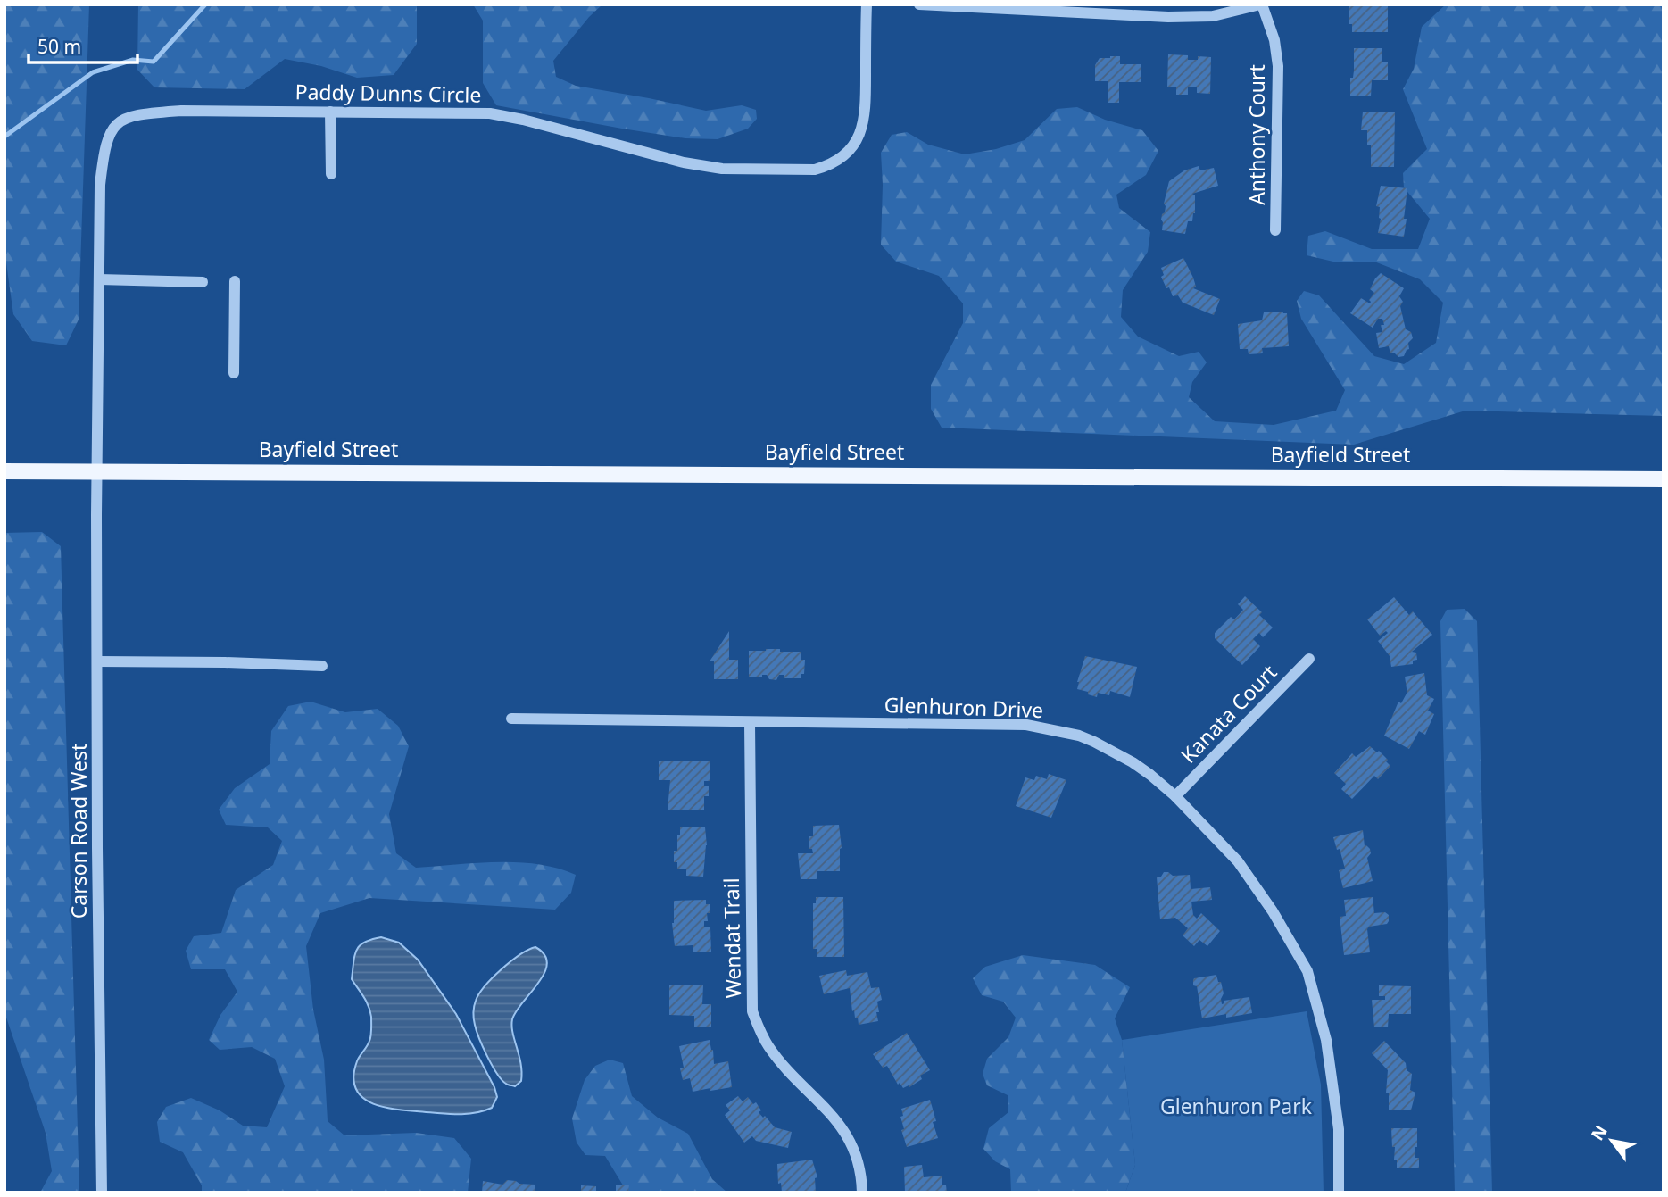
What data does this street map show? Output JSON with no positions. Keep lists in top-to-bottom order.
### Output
{
  "streets": {
    "main road": ["Bayfield Street"],
    "street": [
      "Paddy Dunns Circle",
      "Anthony Court",
      "Glenhuron Drive",
      "Kanata Court",
      "Carson Road West",
      "Wendat Trail"
    ]
  },
  "crossings": [
    ["Paddy Dunns Circle", "Bayfield Street"],
    ["Paddy Dunns Circle", "Carson Road West"],
    ["Bayfield Street", "Carson Road West"],
    ["Glenhuron Drive", "Kanata Court"],
    ["Glenhuron Drive", "Wendat Trail"]
  ],
  "parks": ["Glenhuron Park"],
  "scale_bar": "50 m",
  "north": "top left"
}
